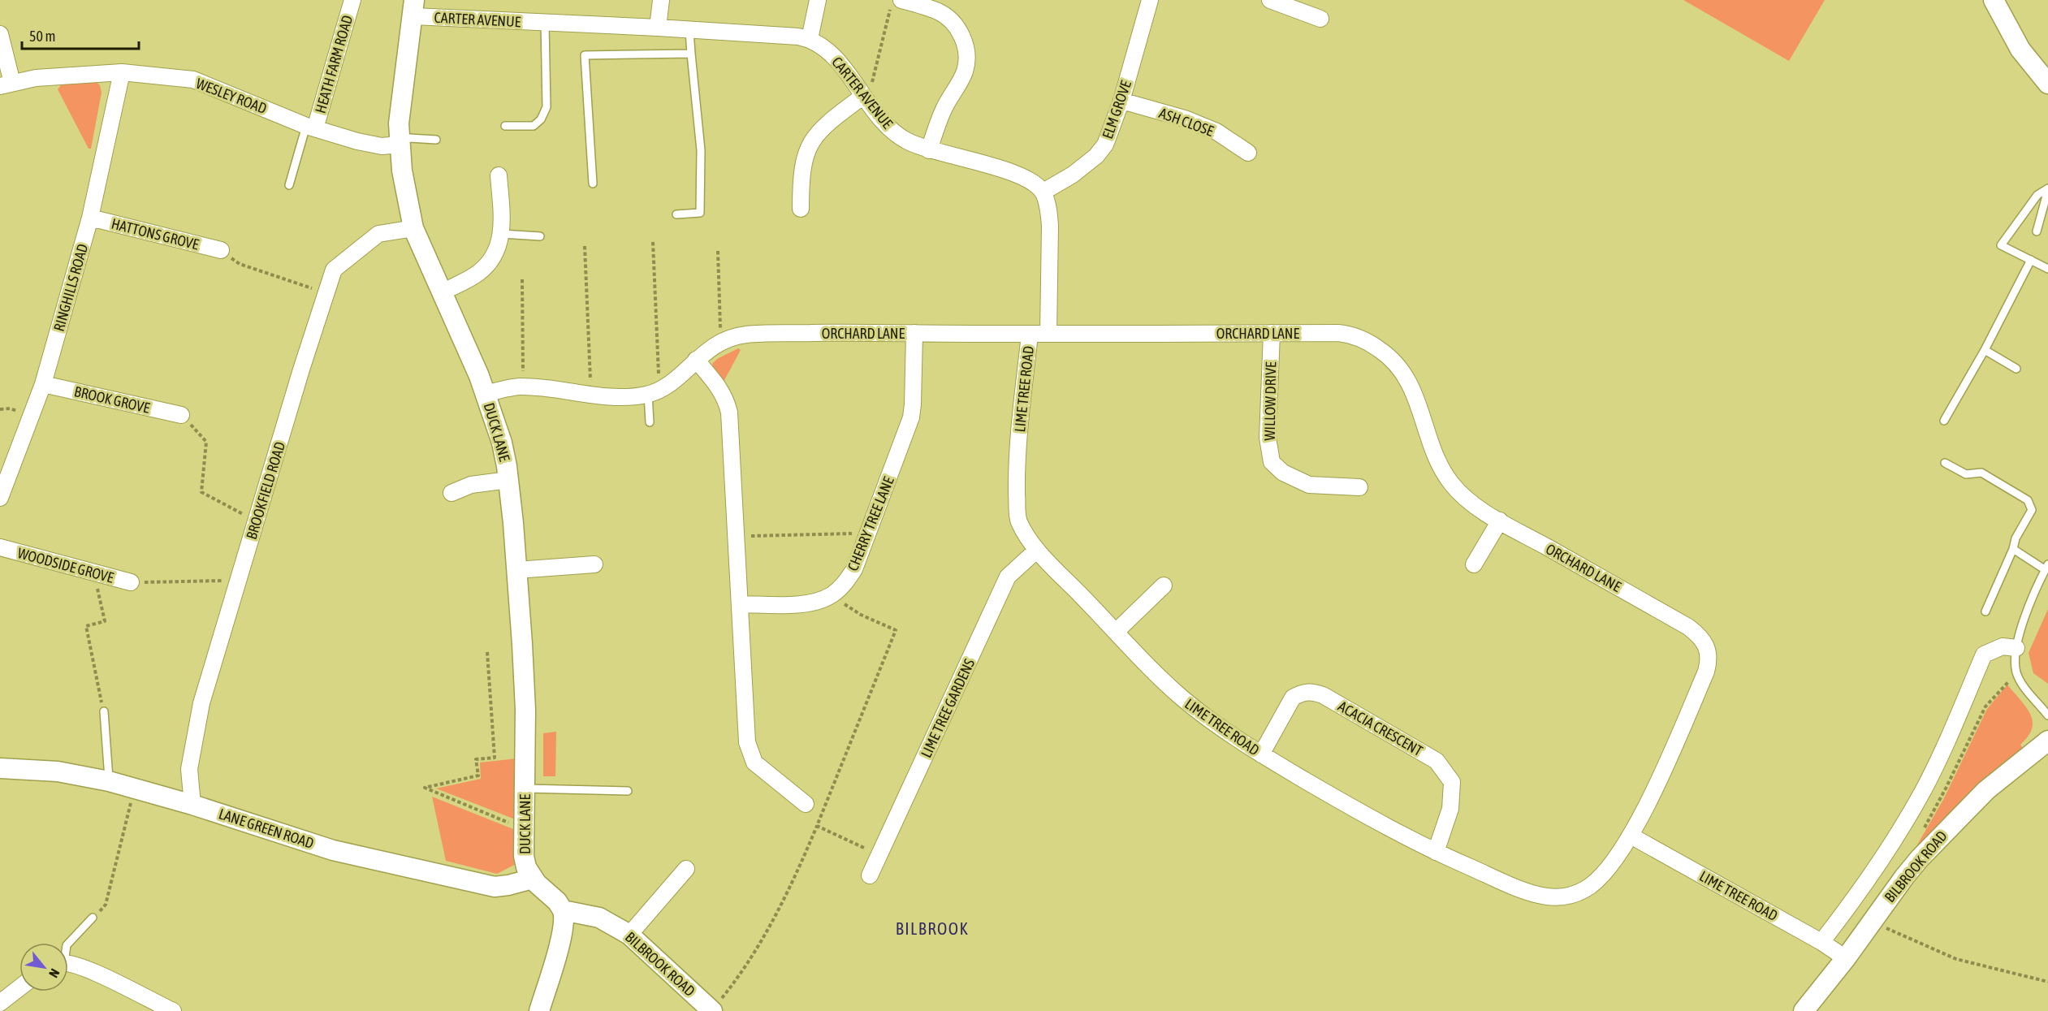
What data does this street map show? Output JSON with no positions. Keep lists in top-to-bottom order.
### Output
{
  "streets": {
    "street": [
      "CARTER AVENUE",
      "HEATH FARM ROAD",
      "WESLEY ROAD",
      "ELM GROVE",
      "ASH CLOSE",
      "HATTONS GROVE",
      "RINGHILLS ROAD",
      "ORCHARD LANE",
      "LIME TREE ROAD",
      "BROOK GROVE",
      "WILLOW DRIVE",
      "DUCK LANE",
      "BROOKFIELD ROAD",
      "CHERRY TREE LANE",
      "WOODSIDE GROVE",
      "LIME TREE GARDENS",
      "ACACIA CRESCENT",
      "LANE GREEN ROAD",
      "BILBROOK ROAD"
    ]
  },
  "crossings": [
    ["CARTER AVENUE", "ELM GROVE"],
    ["CARTER AVENUE", "DUCK LANE"],
    ["HEATH FARM ROAD", "WESLEY ROAD"],
    ["WESLEY ROAD", "RINGHILLS ROAD"],
    ["WESLEY ROAD", "DUCK LANE"],
    ["ELM GROVE", "ASH CLOSE"],
    ["HATTONS GROVE", "RINGHILLS ROAD"],
    ["RINGHILLS ROAD", "BROOK GROVE"],
    ["ORCHARD LANE", "LIME TREE ROAD"],
    ["ORCHARD LANE", "WILLOW DRIVE"],
    ["ORCHARD LANE", "DUCK LANE"],
    ["ORCHARD LANE", "CHERRY TREE LANE"],
    ["LIME TREE ROAD", "LIME TREE GARDENS"],
    ["LIME TREE ROAD", "ACACIA CRESCENT"],
    ["LIME TREE ROAD", "BILBROOK ROAD"],
    ["DUCK LANE", "BROOKFIELD ROAD"],
    ["DUCK LANE", "LANE GREEN ROAD"],
    ["BROOKFIELD ROAD", "LANE GREEN ROAD"]
  ],
  "districts": ["BILBROOK"],
  "scale_bar": "50 m",
  "north": "bottom right"
}
